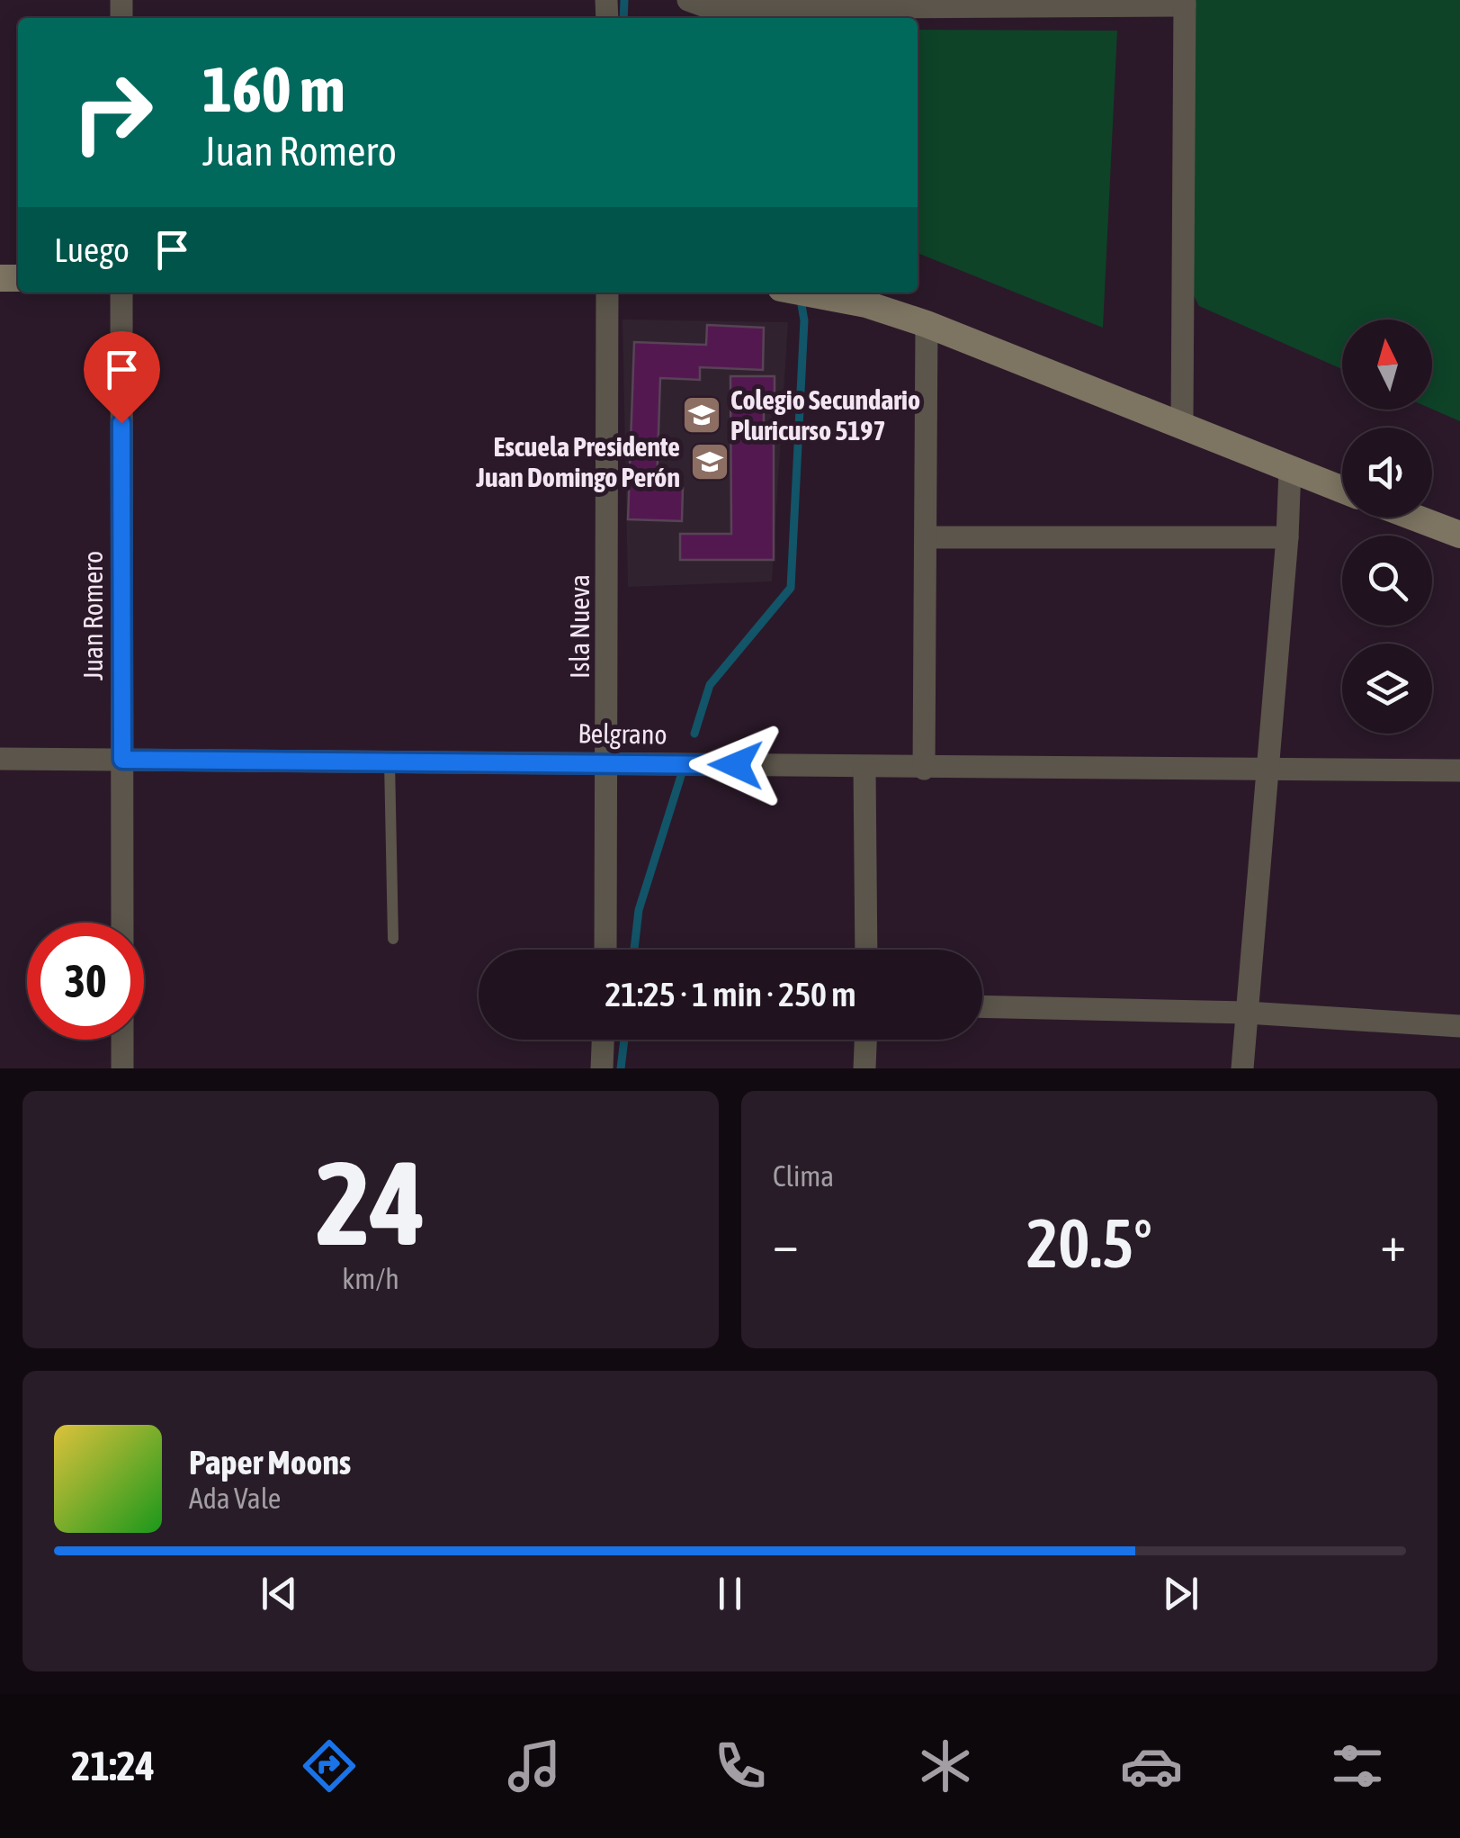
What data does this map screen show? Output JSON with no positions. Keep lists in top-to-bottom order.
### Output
{
  "streets": {
    "street": ["Juan Romero", "Isla Nueva", "Belgrano"]
  },
  "crossings": [
    ["Juan Romero", "Belgrano"],
    ["Isla Nueva", "Belgrano"]
  ],
  "places": {
    "school or university": ["Colegio Secundario Pluricurso 5197", "Escuela Presidente Juan Domingo Perón"]
  },
  "north": "top",
  "page": {
    "turn": ["160 m", "Juan Romero"],
    "then": "Luego",
    "limit": "30",
    "trip": "21:25 · 1 min · 250 m",
    "tile": [
      ["24", "km/h"],
      "Clima"
    ],
    "heat": ["−", "20.5°", "+"],
    "song": ["Paper Moons", "Ada Vale"],
    "tabs": "21:24"
  }
}
